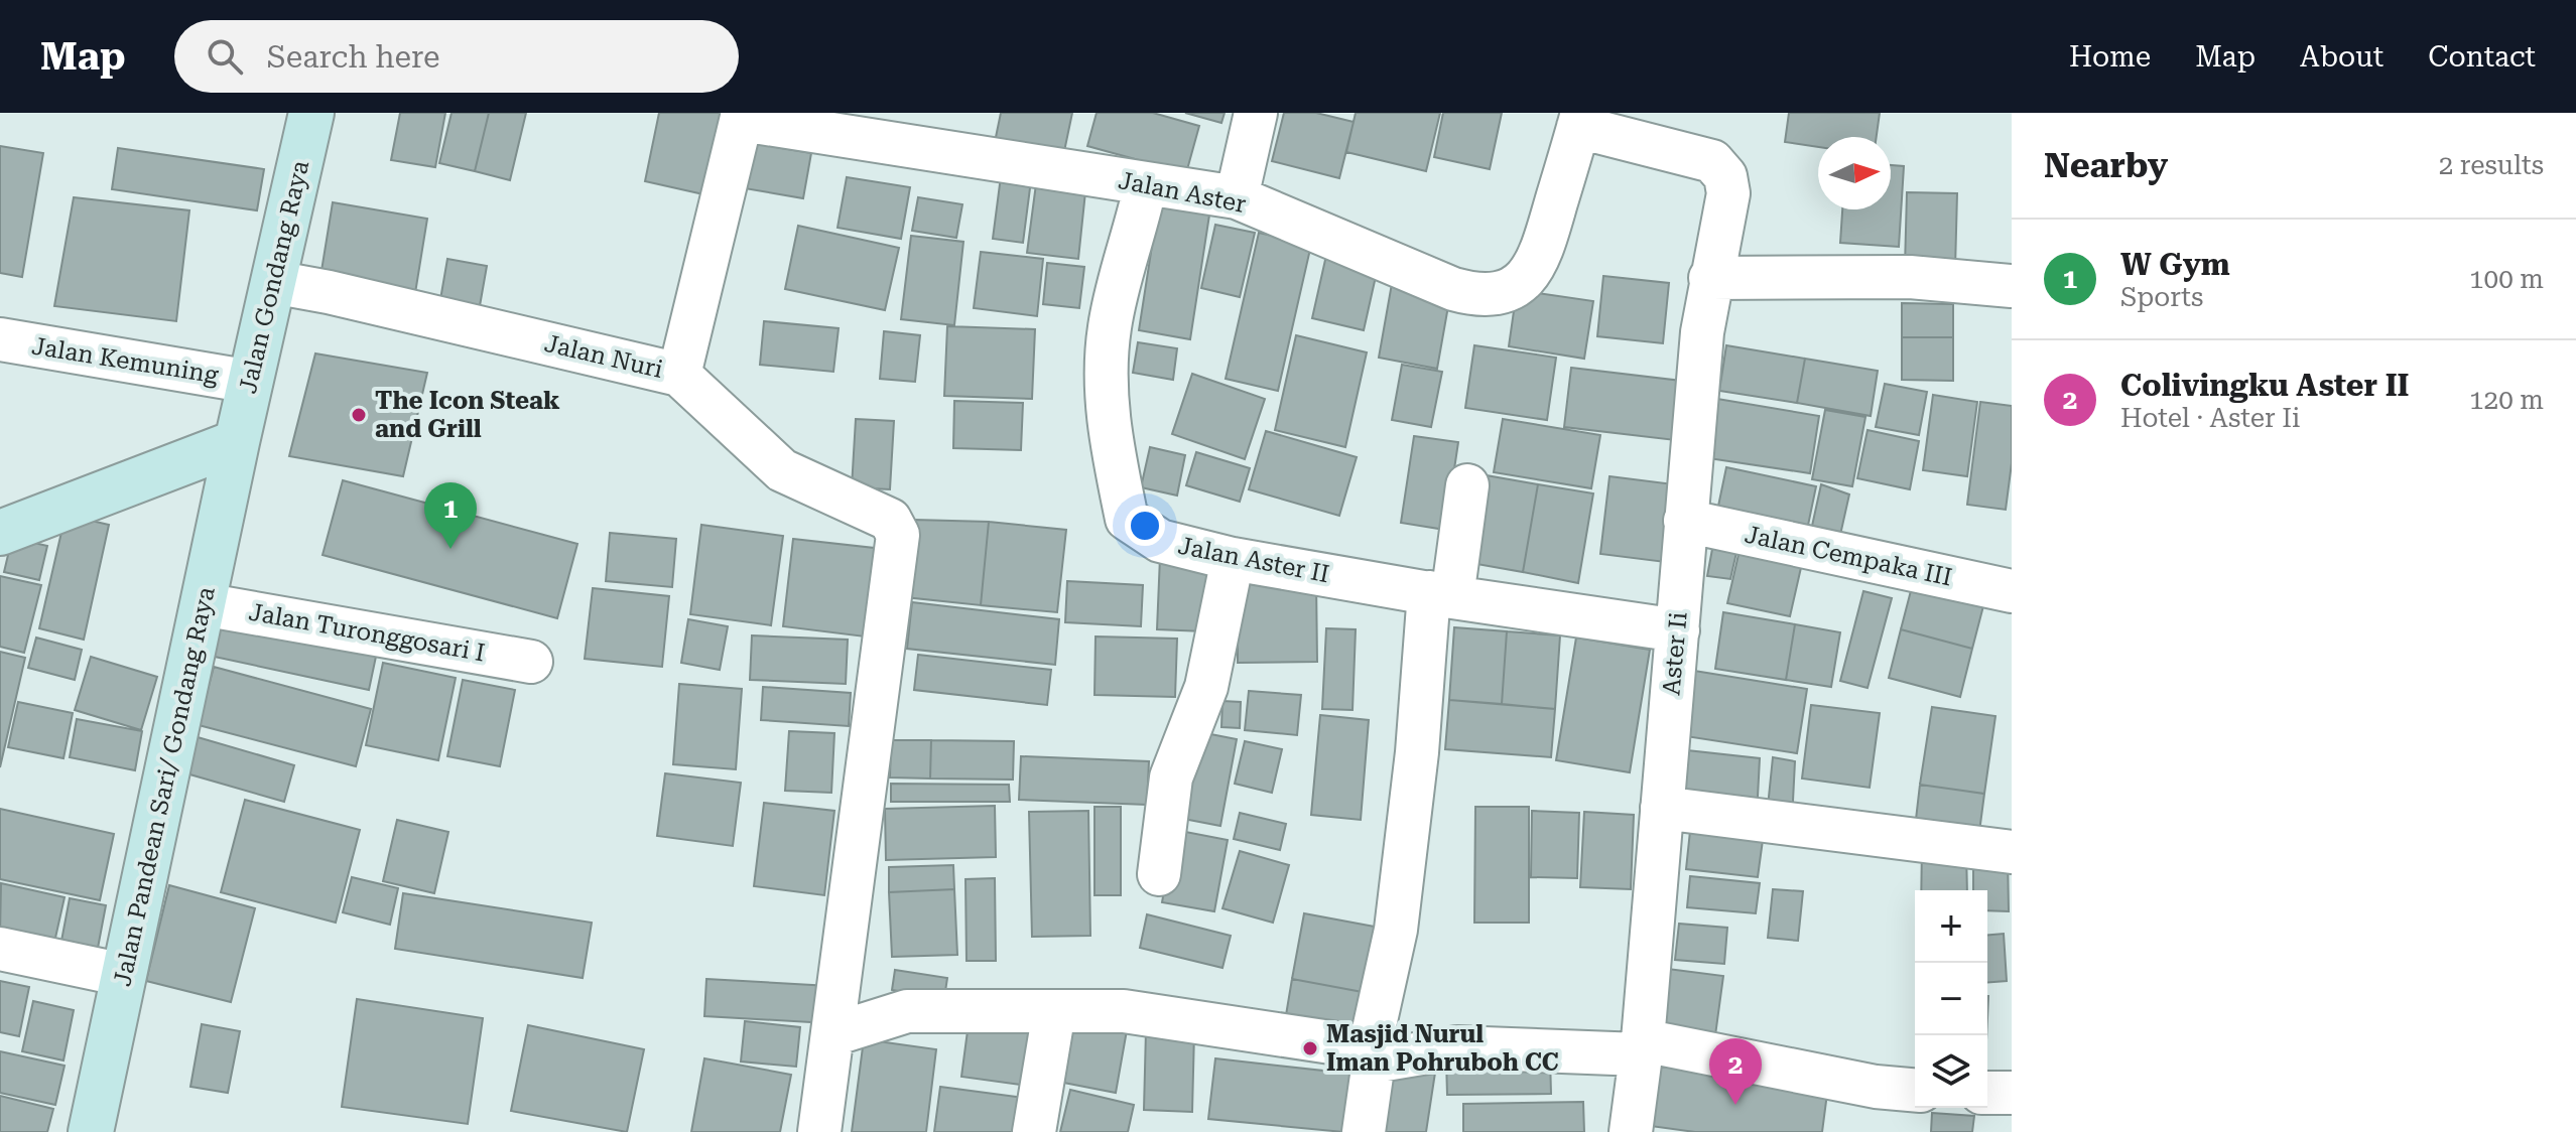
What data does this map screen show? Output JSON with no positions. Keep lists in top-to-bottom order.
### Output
{
  "streets": {
    "main road": ["Jalan Gondang Raya", "Jalan Pandean Sari/ Gondang Raya"],
    "street": [
      "Jalan Aster",
      "Jalan Nuri",
      "Jalan Kemuning",
      "Jalan Cempaka III",
      "Jalan Aster II",
      "Jalan Turonggosari I",
      "Aster Ii"
    ]
  },
  "crossings": [
    ["Jalan Aster", "Jalan Nuri"],
    ["Jalan Aster", "Jalan Aster II"],
    ["Jalan Aster", "Aster Ii"],
    ["Jalan Gondang Raya", "Jalan Nuri"],
    ["Jalan Gondang Raya", "Jalan Kemuning"],
    ["Jalan Gondang Raya", "Jalan Pandean Sari/ Gondang Raya"],
    ["Jalan Cempaka III", "Aster Ii"],
    ["Jalan Aster II", "Aster Ii"],
    ["Jalan Turonggosari I", "Jalan Pandean Sari/ Gondang Raya"]
  ],
  "places": ["The Icon Steak and Grill", "Masjid Nurul Iman Pohruboh CC"],
  "north": "right",
  "page": {
    "header": "Map",
    "search": "Search here",
    "nav": [
      "Home",
      "Map",
      "About",
      "Contact"
    ],
    "heading": ["Nearby", "2 results"],
    "list": [
      {
        "mark": "1",
        "name": "W Gym",
        "note": "Sports",
        "value": "100 m"
      },
      {
        "mark": "2",
        "name": "Colivingku Aster II",
        "note": "Hotel · Aster Ii",
        "value": "120 m"
      }
    ],
    "pins": ["1", "2"],
    "map_buttons": ["+", "−"]
  }
}
